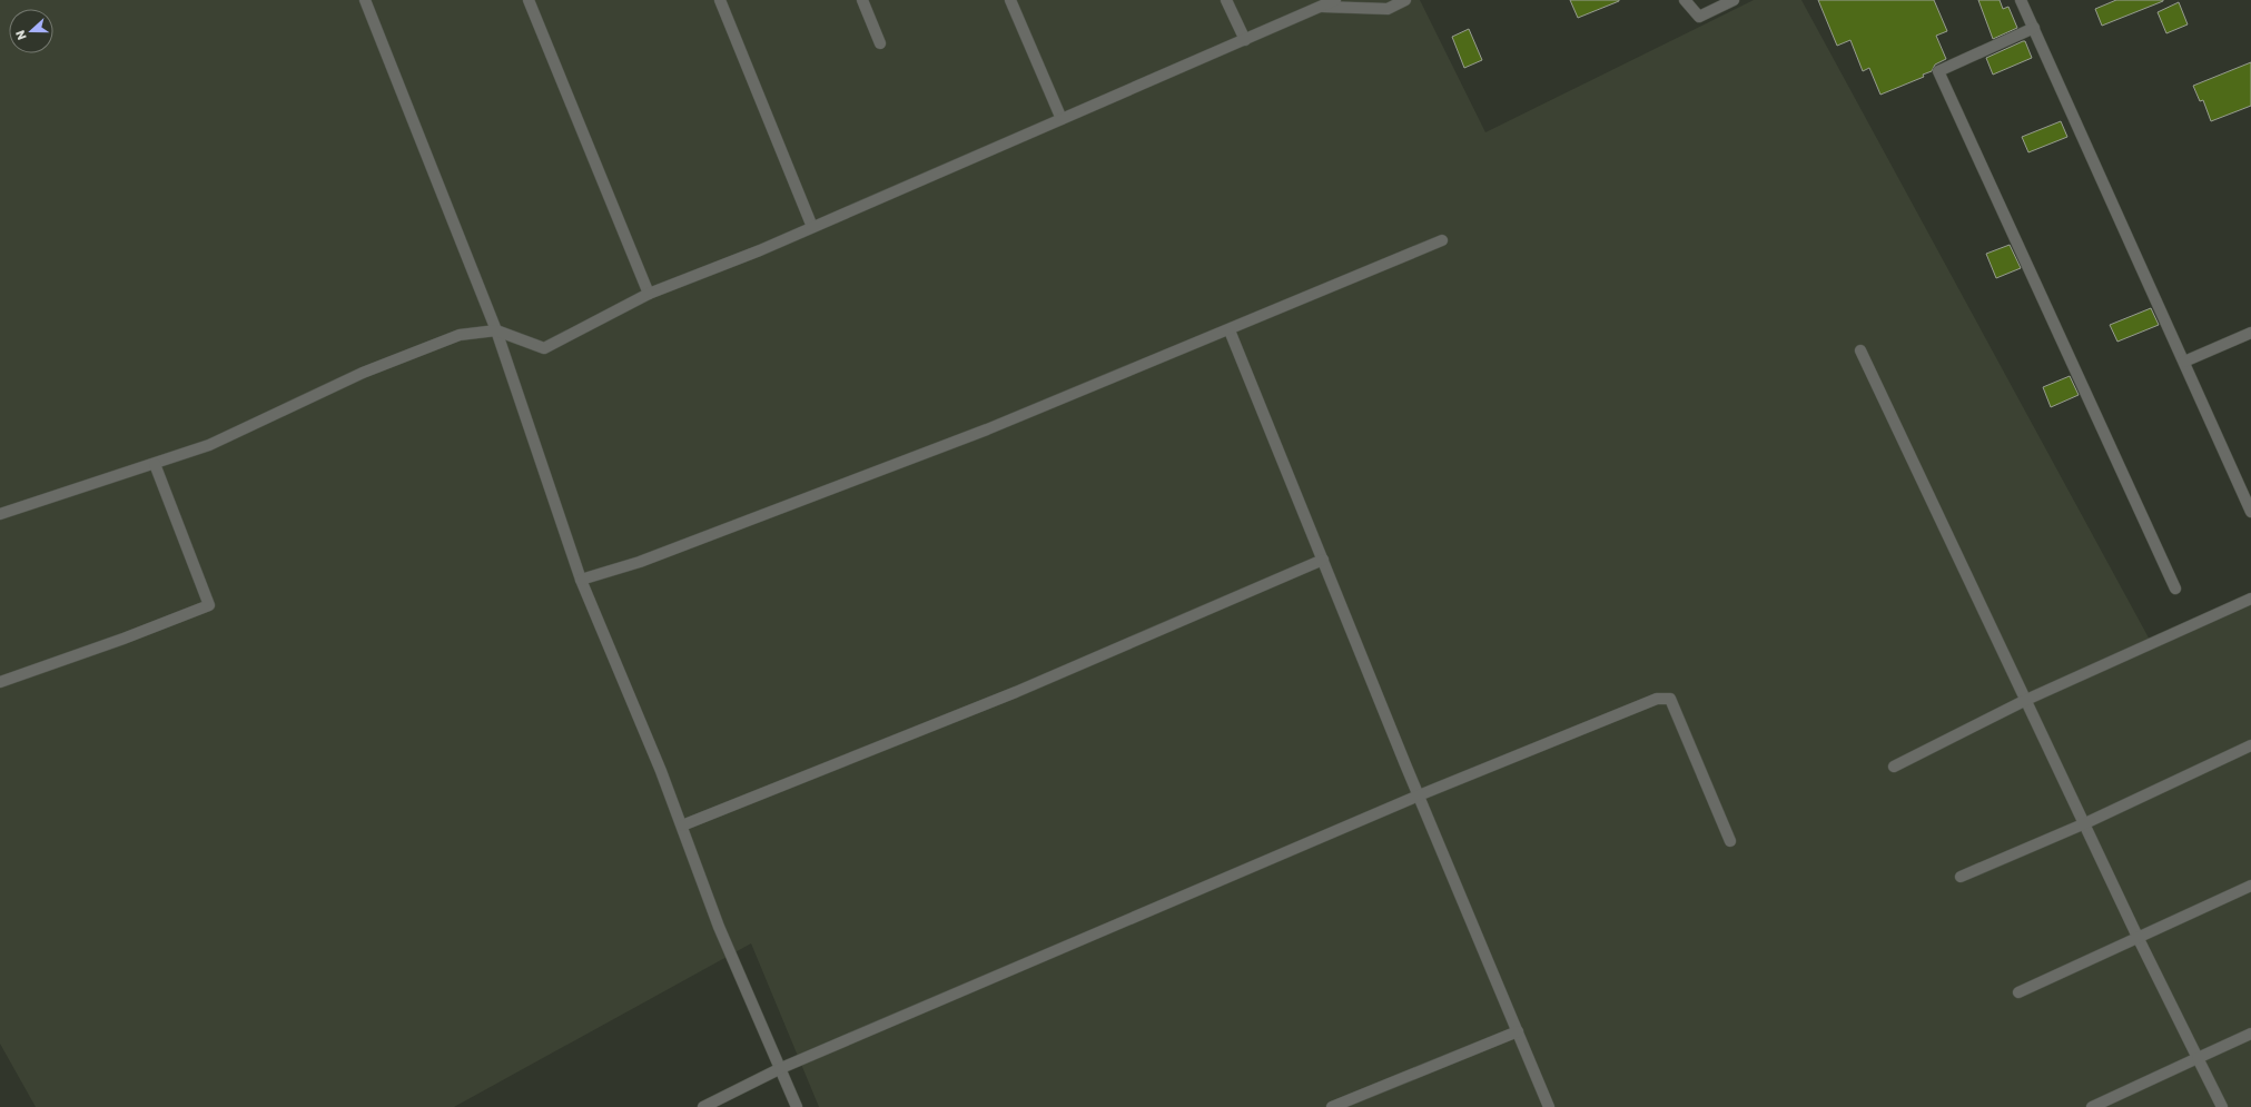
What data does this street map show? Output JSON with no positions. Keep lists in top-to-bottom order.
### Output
{
  "north": "left"
}
